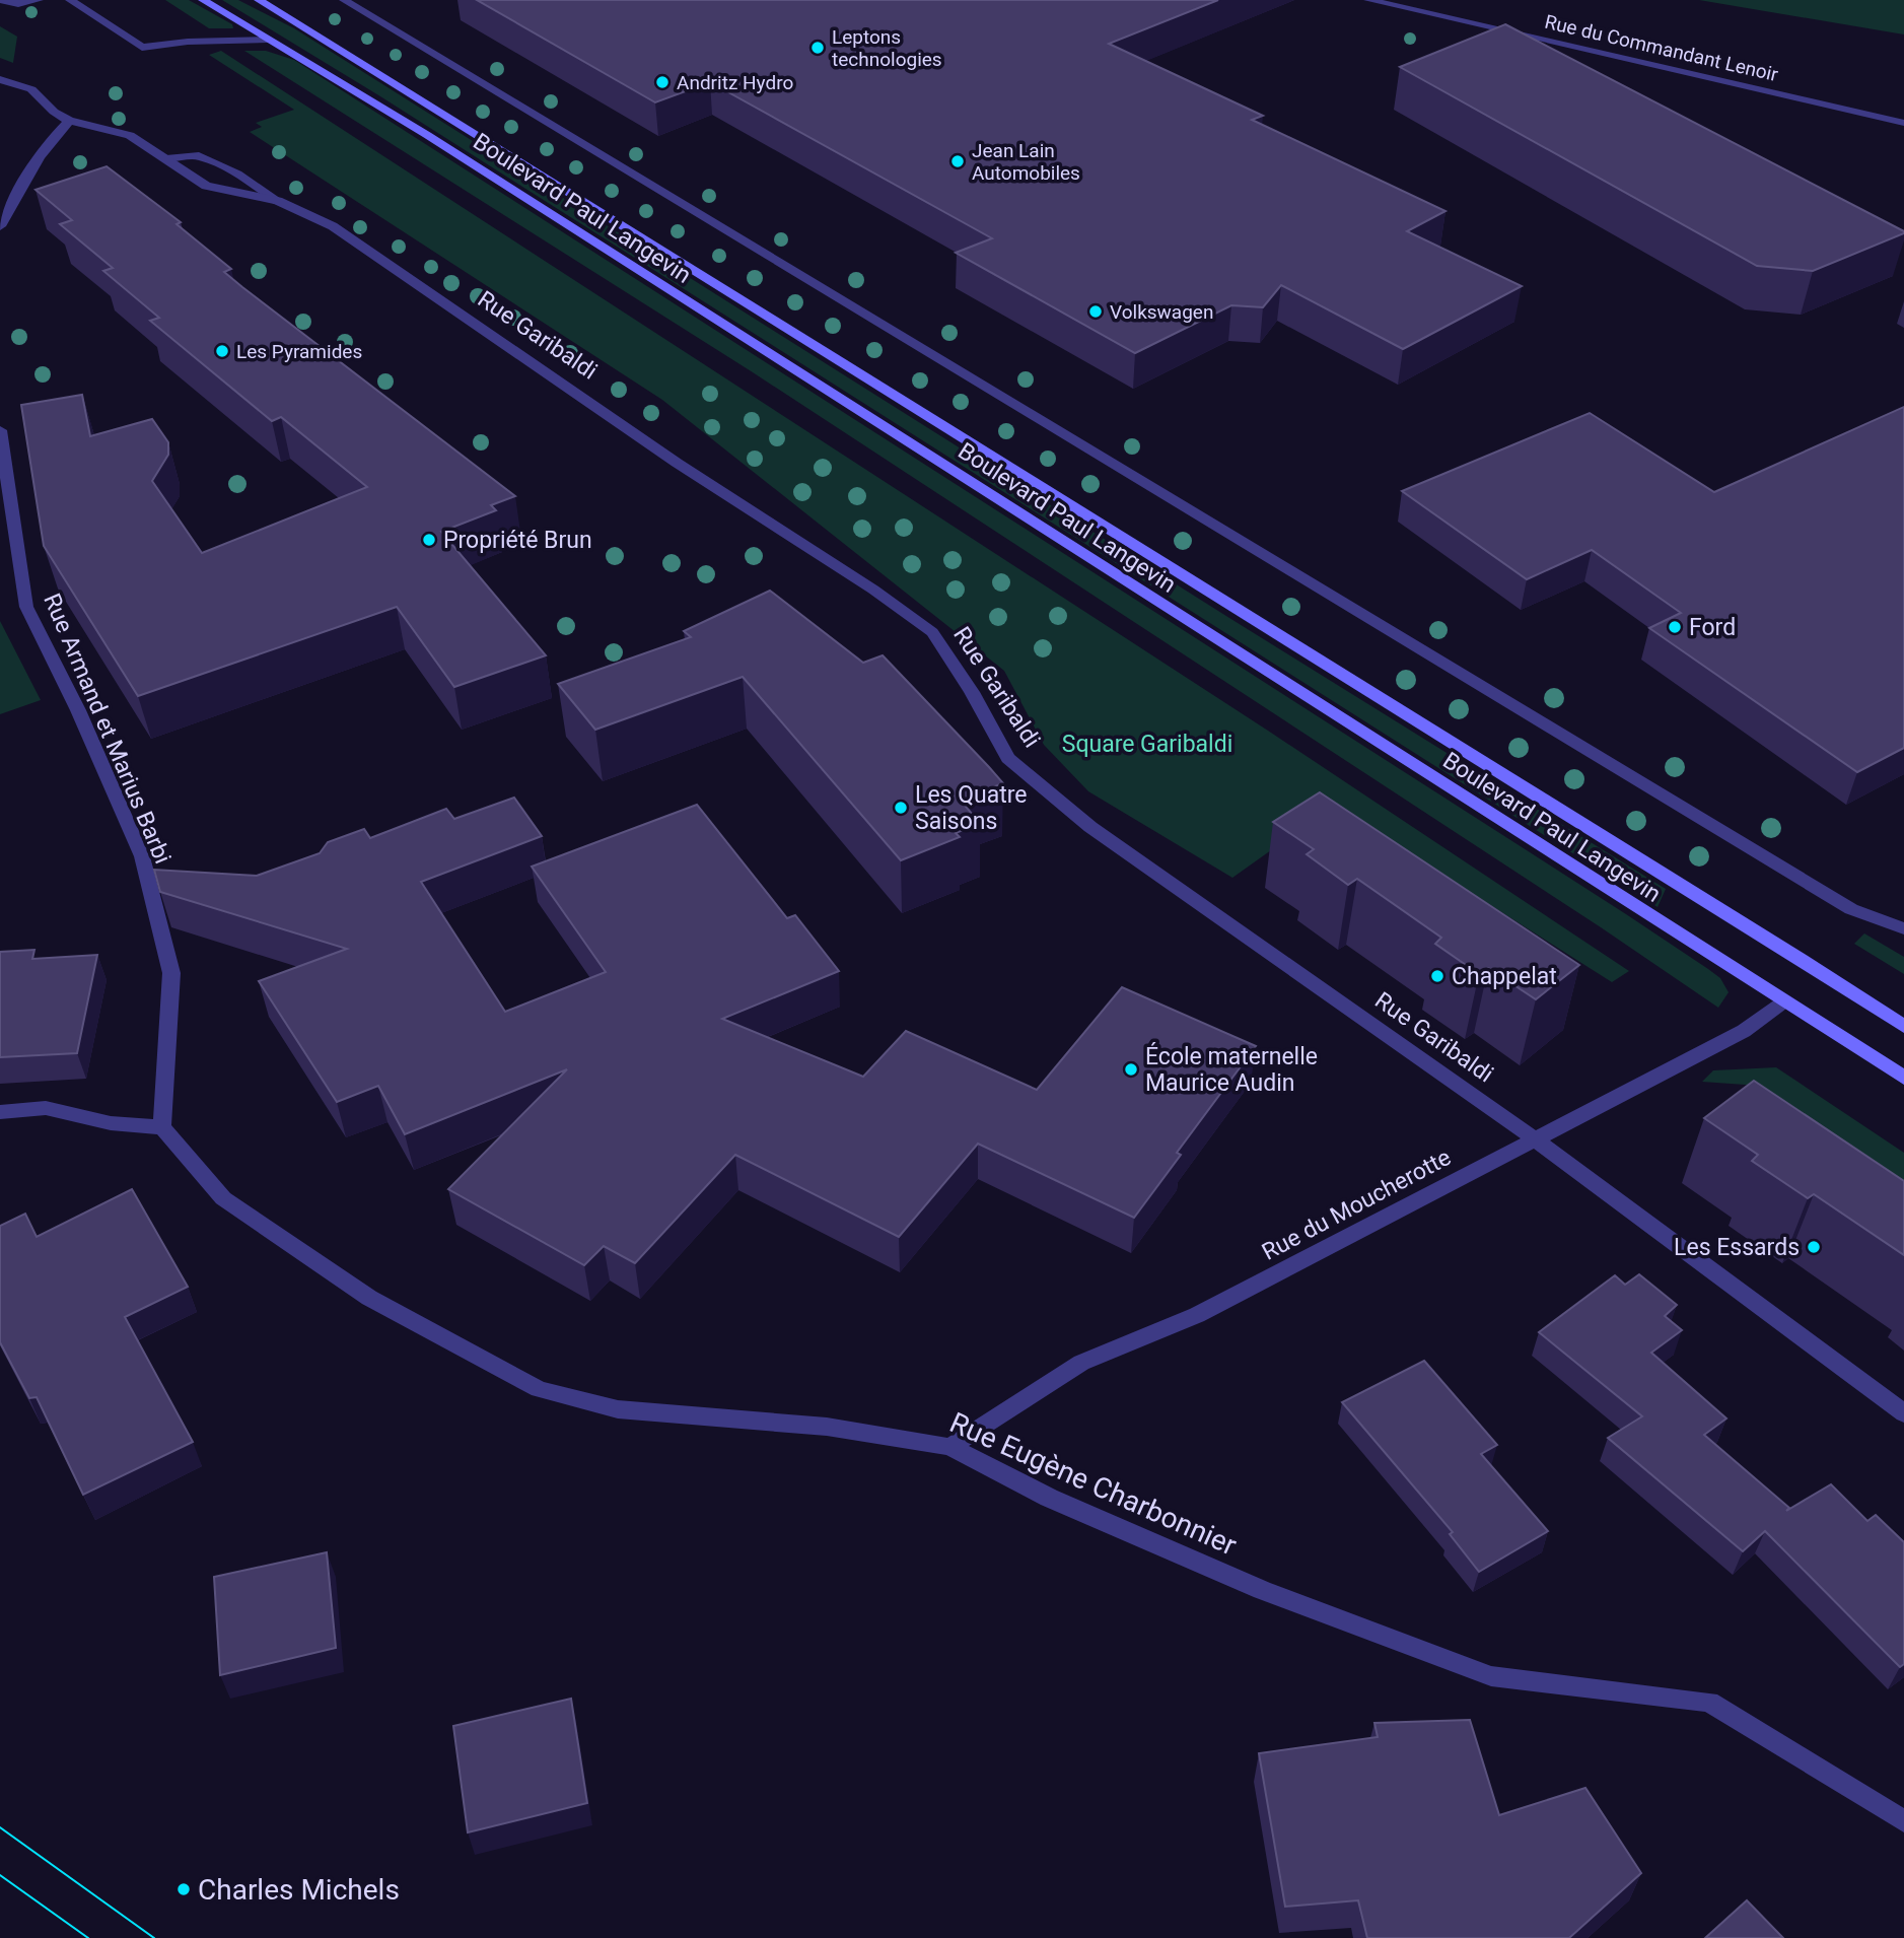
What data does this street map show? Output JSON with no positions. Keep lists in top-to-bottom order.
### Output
{
  "streets": {
    "main road": ["Boulevard Paul Langevin"],
    "street": [
      "Rue du Commandant Lenoir",
      "Rue Garibaldi",
      "Rue Armand et Marius Barbi",
      "Rue du Moucherotte",
      "Rue Eugène Charbonnier"
    ]
  },
  "crossings": [
    ["Boulevard Paul Langevin", "Rue du Moucherotte"],
    ["Rue Garibaldi", "Rue du Moucherotte"],
    ["Rue Armand et Marius Barbi", "Rue Eugène Charbonnier"],
    ["Rue du Moucherotte", "Rue Eugène Charbonnier"]
  ],
  "parks": ["Square Garibaldi"],
  "places": [
    "Leptons technologies",
    "Andritz Hydro",
    "Jean Lain Automobiles",
    "Volkswagen",
    "Les Pyramides",
    "Propriété Brun",
    "Ford",
    "Les Quatre Saisons",
    "Chappelat",
    "École maternelle Maurice Audin",
    "Les Essards",
    "Charles Michels"
  ]
}
